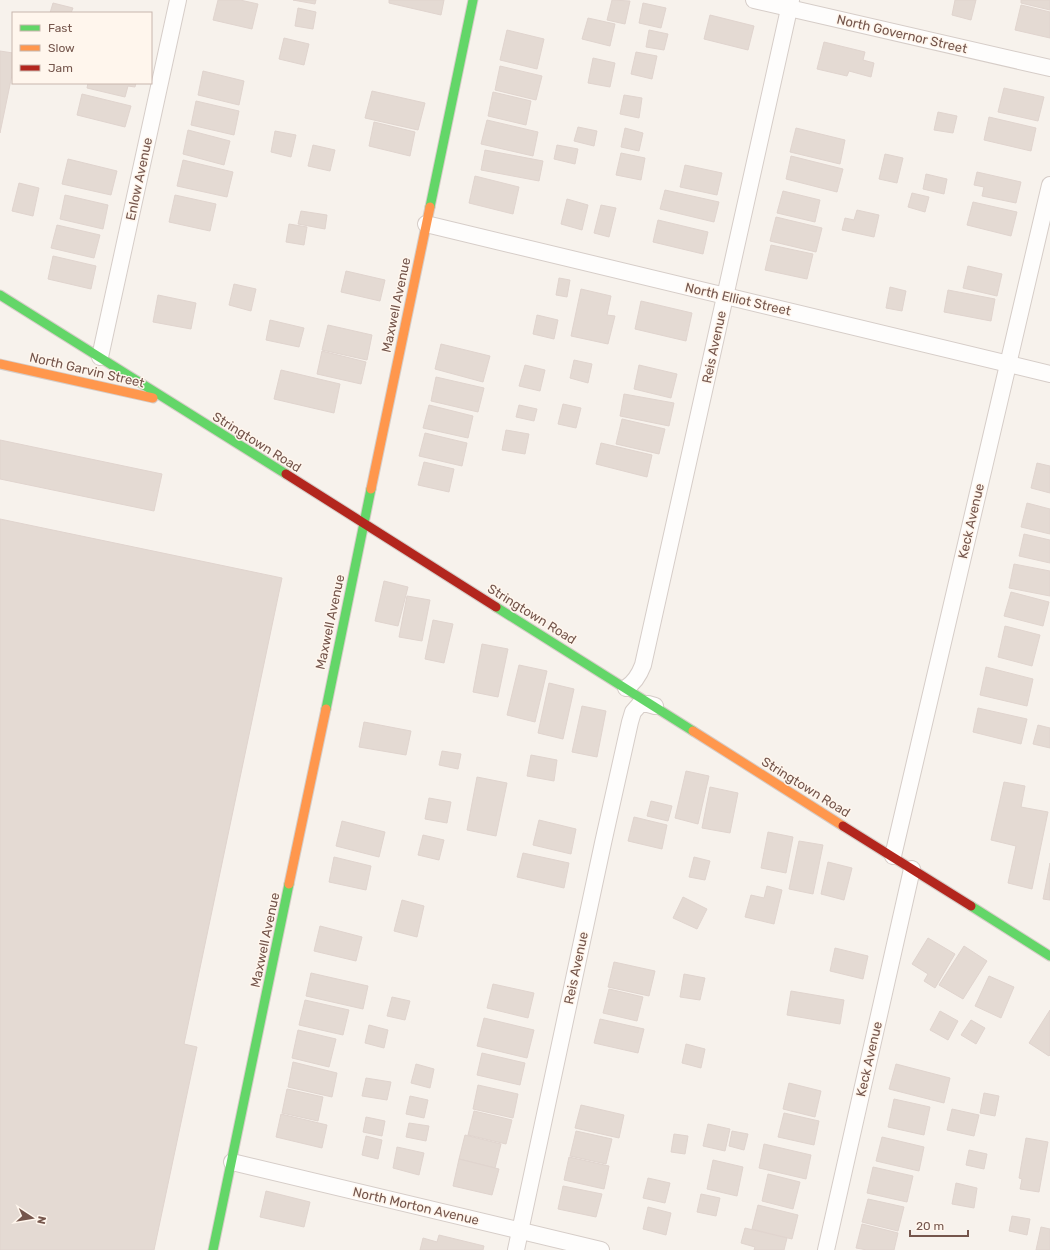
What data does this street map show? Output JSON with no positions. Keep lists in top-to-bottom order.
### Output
{
  "streets": {
    "main road": ["Maxwell Avenue", "North Garvin Street", "Stringtown Road"],
    "street": [
      "North Governor Street",
      "Enlow Avenue",
      "North Elliot Street",
      "Reis Avenue",
      "Keck Avenue",
      "North Morton Avenue"
    ]
  },
  "crossings": [
    ["North Governor Street", "Reis Avenue"],
    ["Enlow Avenue", "Stringtown Road"],
    ["North Elliot Street", "Maxwell Avenue"],
    ["North Elliot Street", "Reis Avenue"],
    ["North Elliot Street", "Keck Avenue"],
    ["Maxwell Avenue", "Stringtown Road"],
    ["Maxwell Avenue", "North Morton Avenue"],
    ["Reis Avenue", "Stringtown Road"],
    ["Reis Avenue", "North Morton Avenue"],
    ["North Garvin Street", "Stringtown Road"],
    ["Stringtown Road", "Keck Avenue"]
  ],
  "legend": ["Fast", "Slow", "Jam"],
  "scale_bar": "20 m",
  "north": "right"
}
